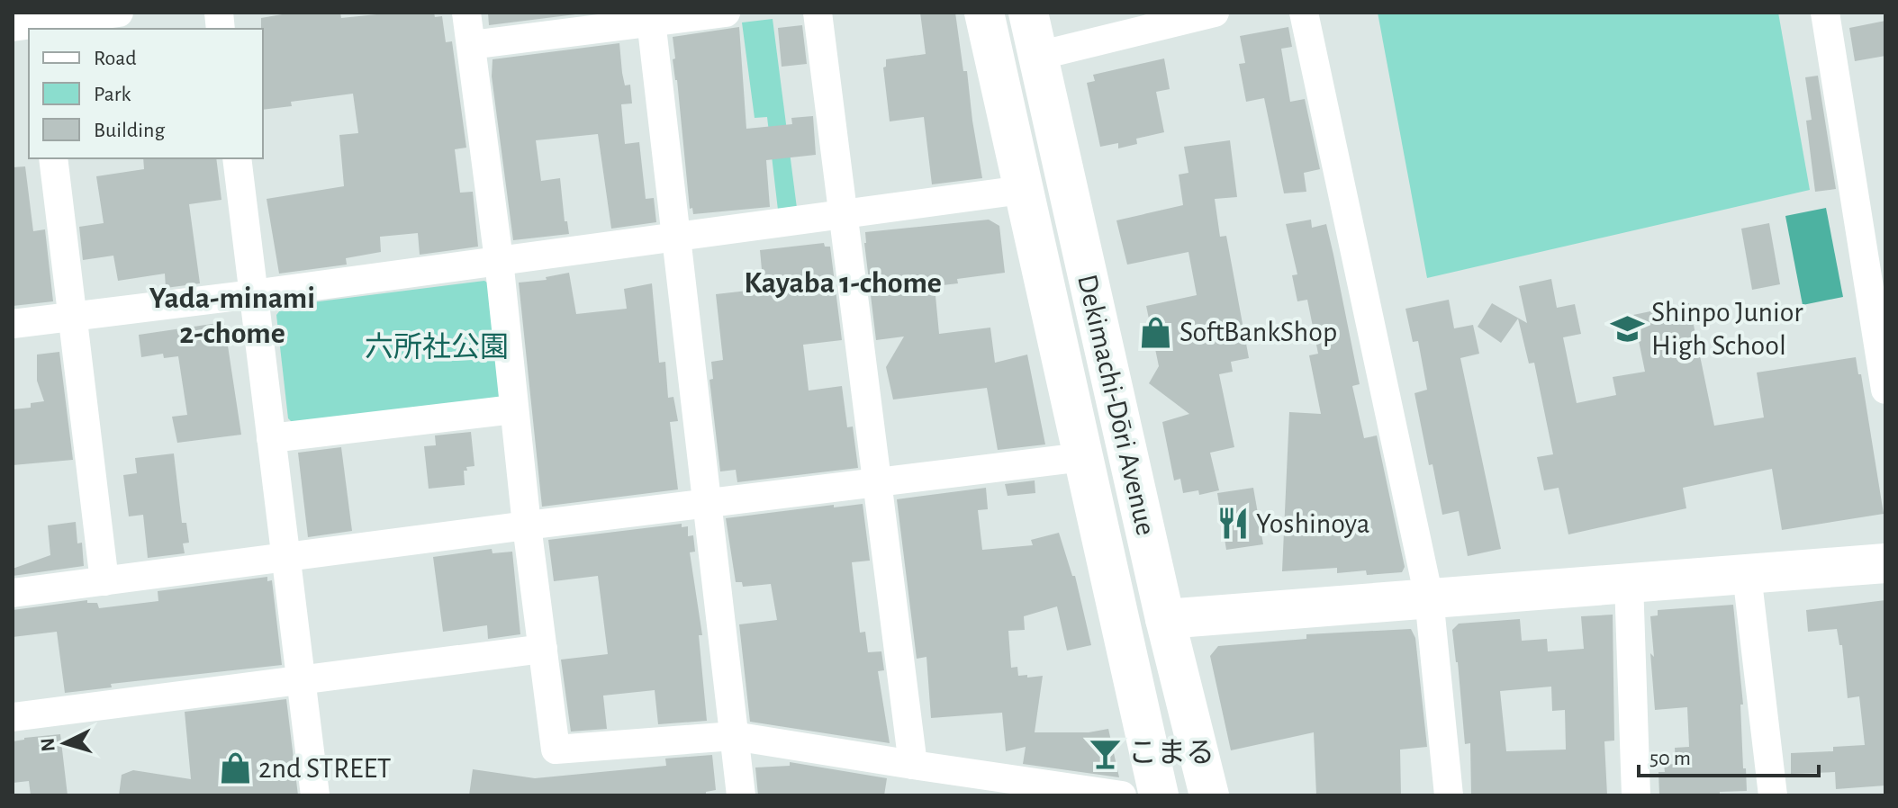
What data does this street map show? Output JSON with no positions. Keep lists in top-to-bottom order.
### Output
{
  "streets": {
    "main road": ["Dekimachi-Dōri Avenue"]
  },
  "districts": ["Kayaba 1-chome", "Yada-minami 2-chome"],
  "parks": ["六所社公園"],
  "places": {
    "school or university": ["Shinpo Junior High School"],
    "shop": ["SoftBankShop", "2nd STREET"],
    "restaurant": ["Yoshinoya"],
    "bar": ["こまる"]
  },
  "legend": ["Road", "Park", "Building"],
  "scale_bar": "50 m",
  "north": "left"
}
